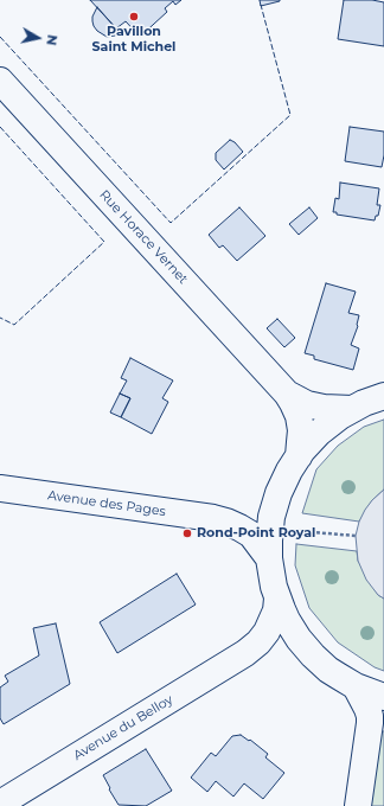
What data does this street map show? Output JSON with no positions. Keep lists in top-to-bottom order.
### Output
{
  "streets": {
    "street": ["Rue Horace Vernet", "Avenue des Pages", "Avenue du Belloy"]
  },
  "places": ["Pavillon Saint Michel", "Rond-Point Royal"],
  "north": "right"
}
